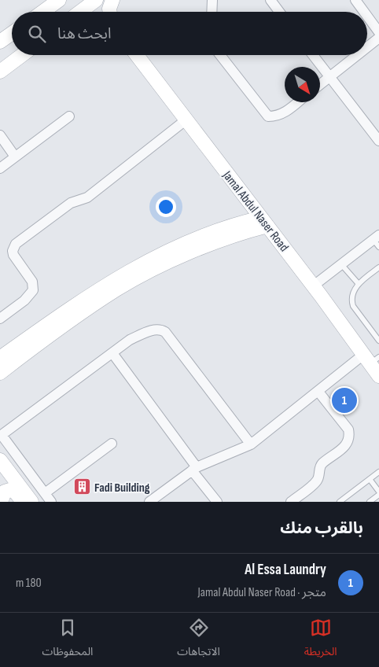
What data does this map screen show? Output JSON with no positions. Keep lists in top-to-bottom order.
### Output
{
  "streets": {
    "street": ["Jamal Abdul Naser Road"]
  },
  "places": {
    "building": ["Fadi Building"]
  },
  "north": "bottom right",
  "page": {
    "search": "ابحث هنا",
    "pins": "1",
    "heading": "بالقرب منك",
    "list": [
      {
        "mark": "1",
        "name": "Al Essa Laundry",
        "note": "متجر · Jamal Abdul Naser Road",
        "value": "180 m"
      }
    ],
    "nav": ["الخريطة", "الاتجاهات", "المحفوظات"]
  }
}
